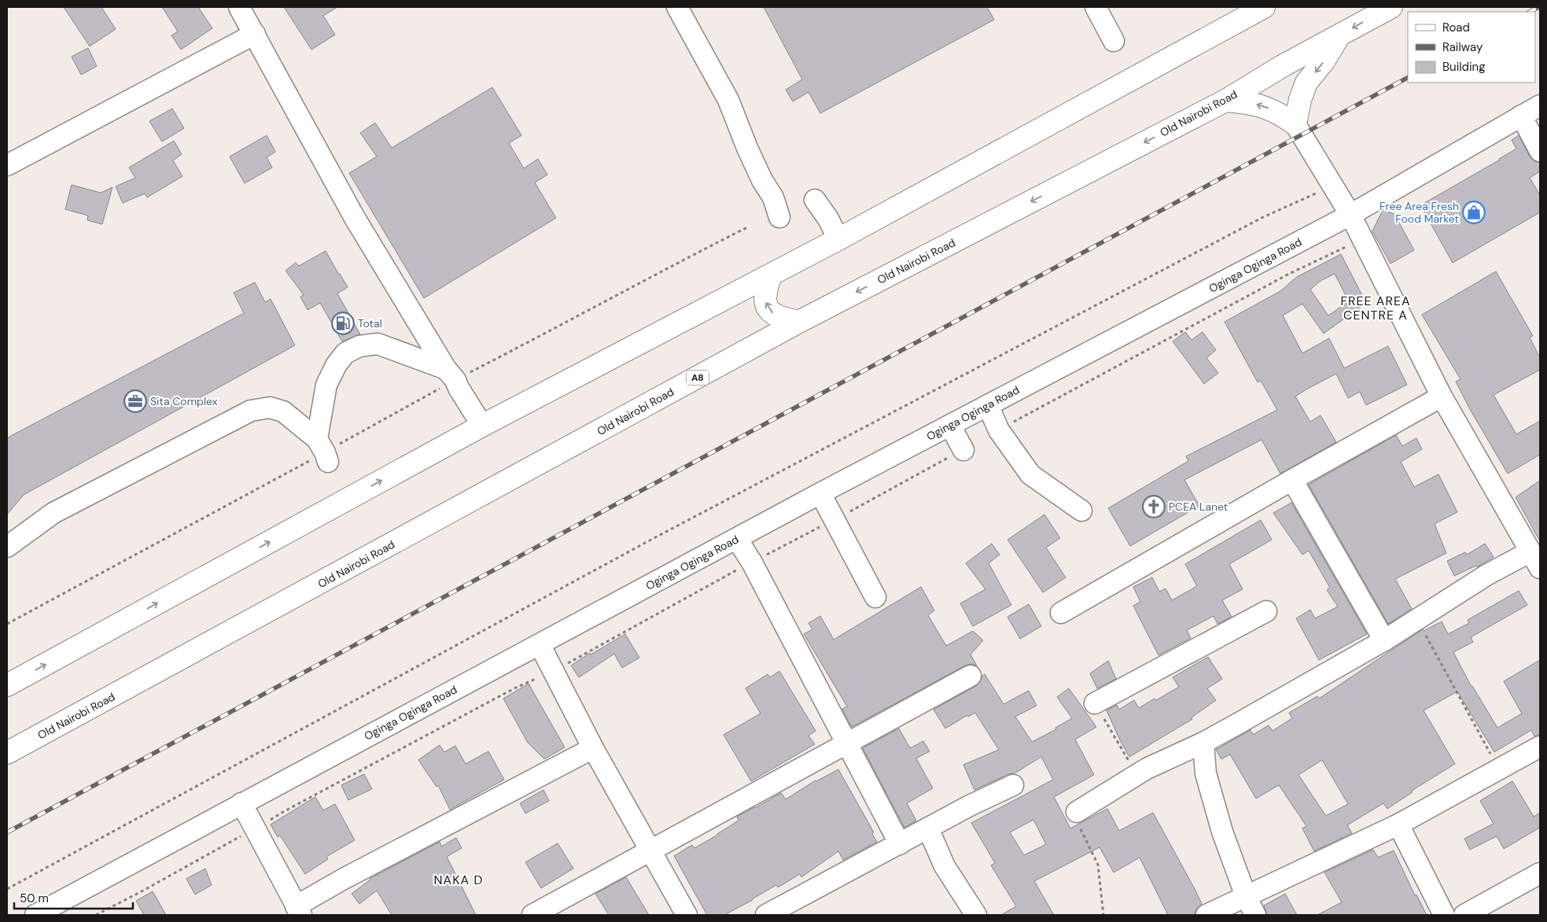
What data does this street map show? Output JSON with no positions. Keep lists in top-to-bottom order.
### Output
{
  "streets": {
    "highway": ["Old Nairobi Road", "A8"],
    "street": ["Oginga Oginga Road"]
  },
  "districts": ["FREE AREA CENTRE A", "NAKA D"],
  "places": {
    "shop": ["Free Area Fresh Food Market"],
    "fuel station": ["Total"],
    "office": ["Sita Complex"],
    "church": ["PCEA Lanet"]
  },
  "legend": ["Road", "Railway", "Building"],
  "scale_bar": "50 m"
}
